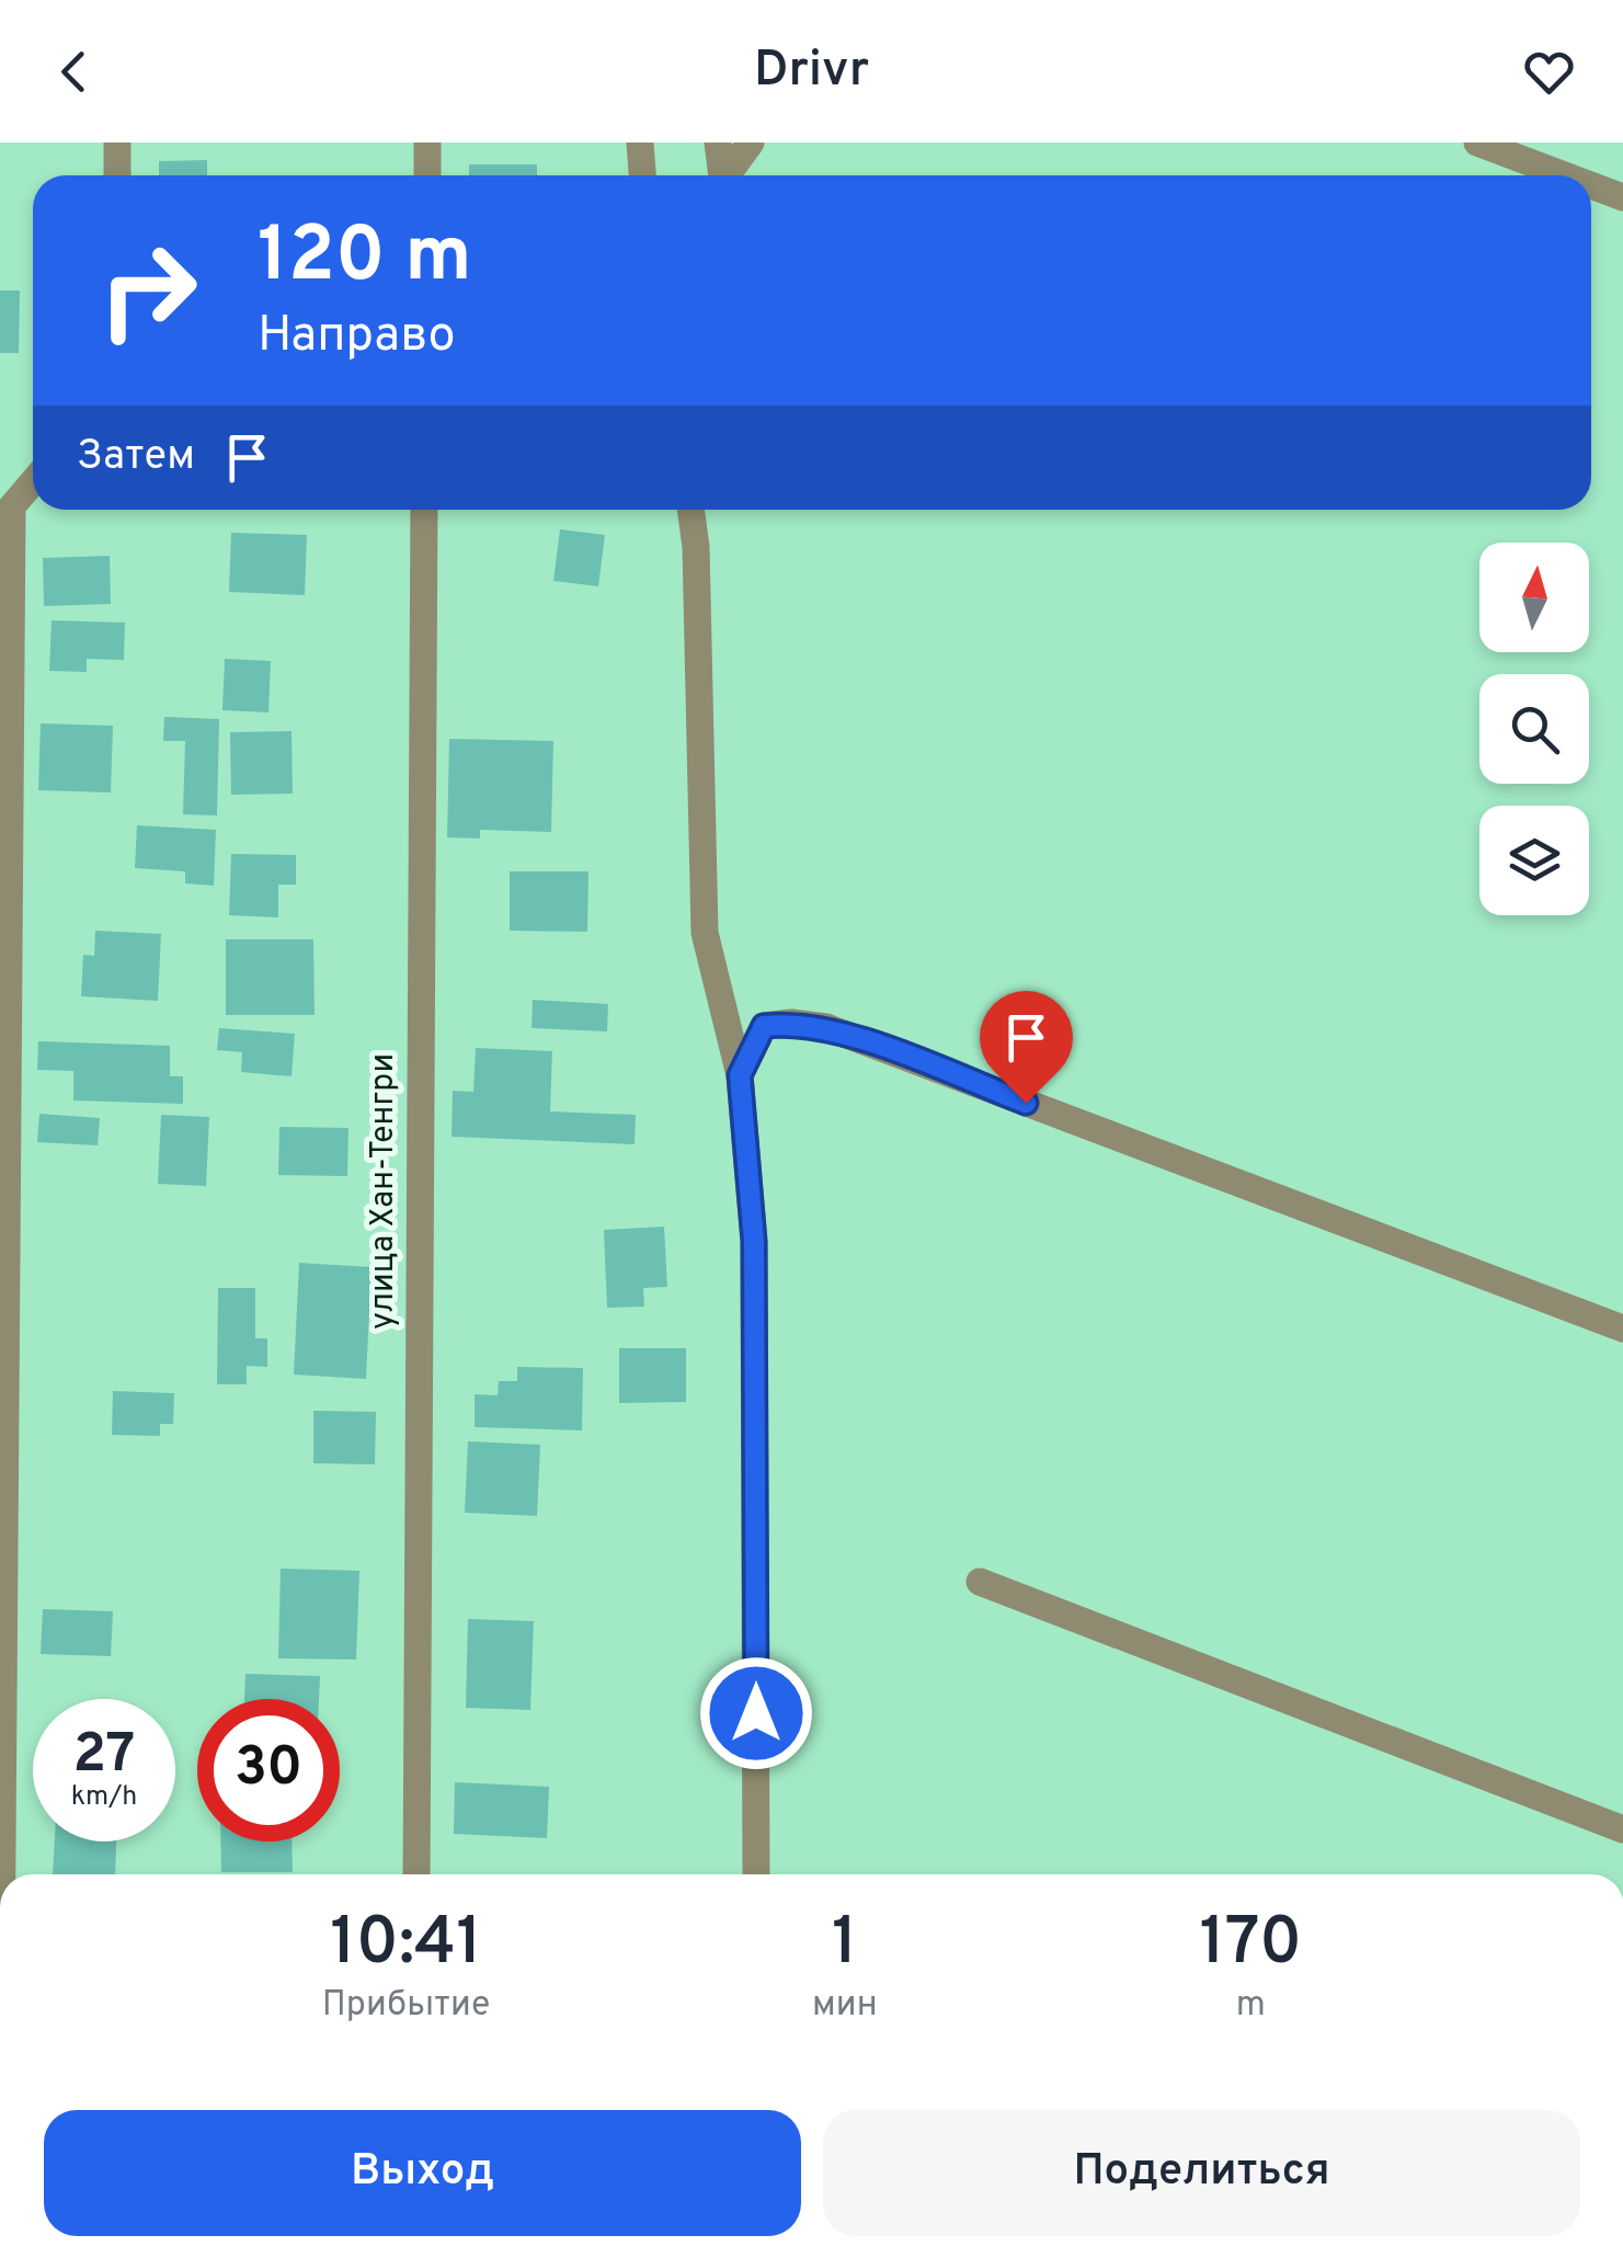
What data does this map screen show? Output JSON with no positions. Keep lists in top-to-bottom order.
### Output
{
  "streets": {
    "street": ["улица Хан-Тенгри"]
  },
  "north": "top",
  "page": {
    "header": "Drivr",
    "turn": ["120 m", "Направо"],
    "then": "Затем",
    "speed": "27 km/h",
    "limit": "30",
    "eta": [
      "10:41",
      "Прибытие",
      "1",
      "мин",
      "170",
      "m"
    ],
    "buttons": ["Выход", "Поделиться"]
  }
}
